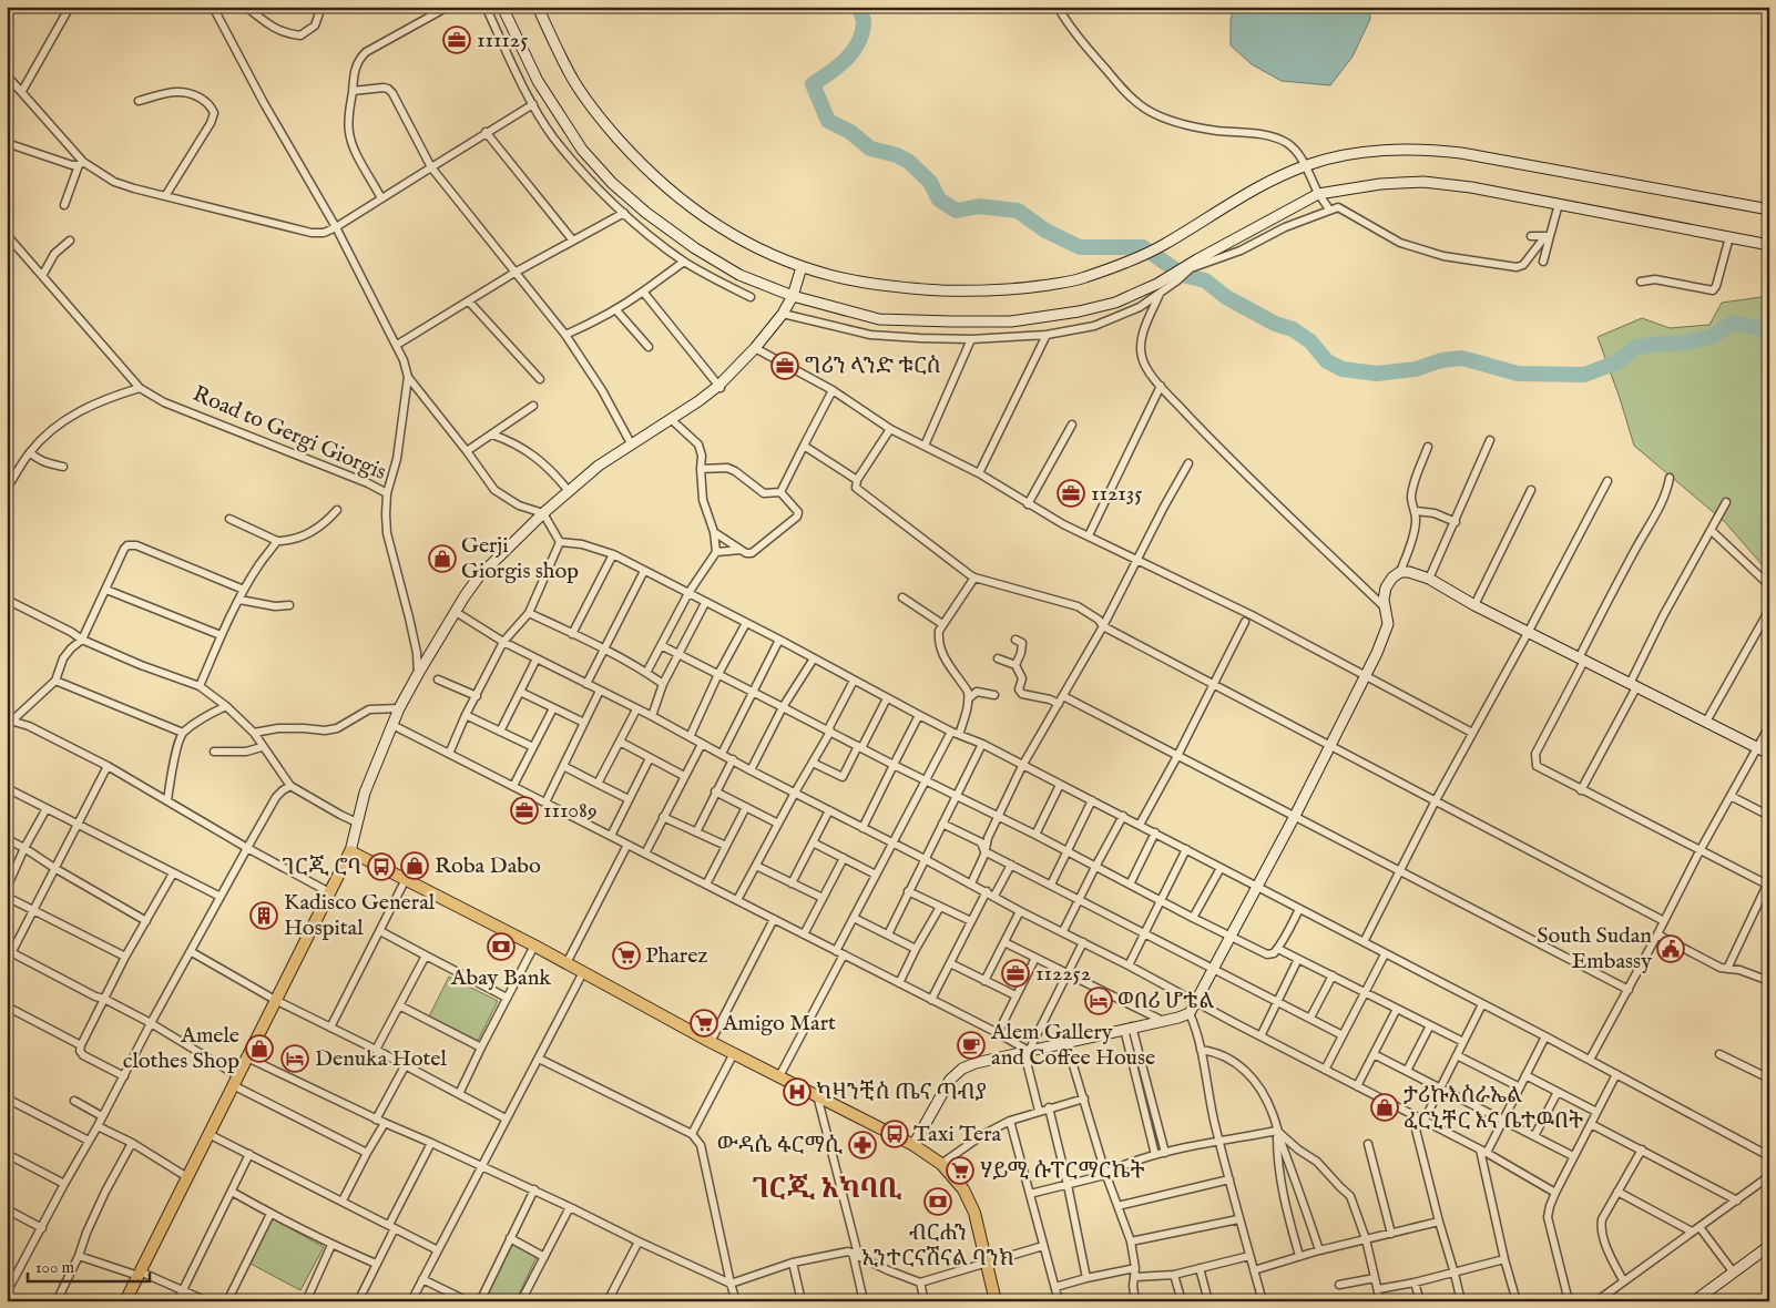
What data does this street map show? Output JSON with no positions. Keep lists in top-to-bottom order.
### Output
{
  "streets": {
    "main road": ["Road to Gergi Giorgis"]
  },
  "districts": ["ገርጂ አካባቢ"],
  "places": {
    "office": [
      "111125",
      "ግሪን ላንድ ቱርስ",
      "112135",
      "111089",
      "112252"
    ],
    "shop": [
      "Gerji Giorgis shop",
      "Roba Dabo",
      "Amele clothes Shop",
      "ታሪኩእስራኤል ፈርኒቸር እና ቤተዉበት"
    ],
    "bus stop": ["ገርጂ ሮባ", "Taxi Tera"],
    "building": ["Kadisco General Hospital"],
    "bank": ["Abay Bank", "ብርሐን ኢንተርናሽናል ባንክ"],
    "public building": ["South Sudan Embassy"],
    "supermarket": ["Pharez", "Amigo Mart", "ሃይሚ ሱፐርማርኬት"],
    "hotel": ["ወበሪ ሆቴል", "Denuka Hotel"],
    "cafe": ["Alem Gallery and Coffee House"],
    "hospital": ["ካዛንቺስ ጤና ጣብያ"],
    "pharmacy": ["ውዳሴ ፋርማሲ"]
  },
  "scale_bar": "100 m"
}
